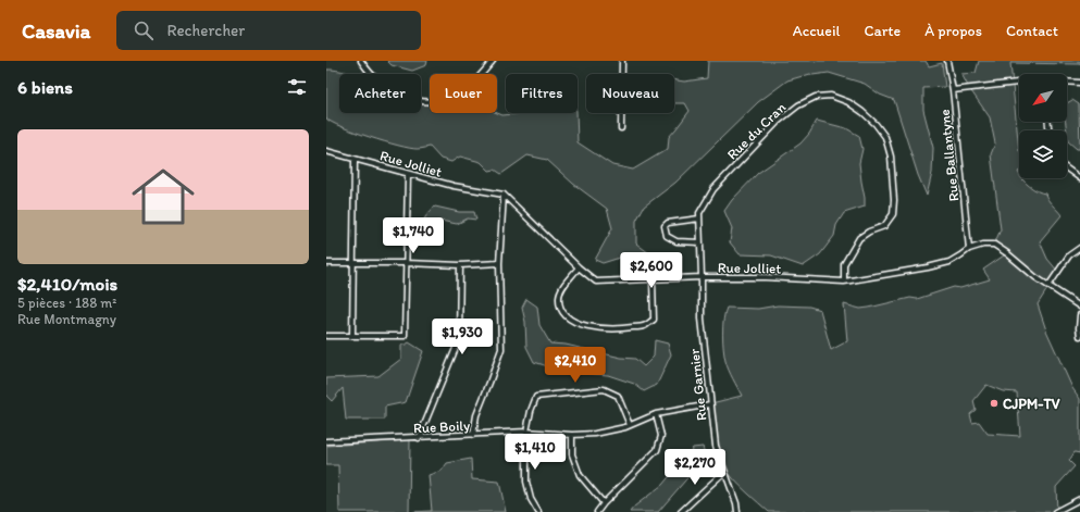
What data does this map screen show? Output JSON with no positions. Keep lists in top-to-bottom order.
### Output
{
  "streets": {
    "street": [
      "Rue du Cran",
      "Rue Ballantyne",
      "Rue Jolliet",
      "Rue Garnier",
      "Rue Boily"
    ]
  },
  "crossings": [
    ["Rue du Cran", "Rue Jolliet"],
    ["Rue du Cran", "Rue Garnier"],
    ["Rue Ballantyne", "Rue Jolliet"],
    ["Rue Jolliet", "Rue Garnier"],
    ["Rue Garnier", "Rue Boily"]
  ],
  "places": ["CJPM-TV"],
  "north": "bottom left",
  "page": {
    "header": "Casavia",
    "search": "Rechercher",
    "nav": [
      "Accueil",
      "Carte",
      "À propos",
      "Contact"
    ],
    "heading": "6 biens",
    "chip": [
      "Acheter",
      "Louer",
      "Filtres",
      "Nouveau"
    ],
    "list": [
      {
        "name": "$2,410/mois",
        "note": "5 pièces · 188 m² · Rue Montmagny"
      }
    ],
    "price": [
      "$1,740",
      "$2,600",
      "$1,930",
      "$2,410",
      "$1,410",
      "$2,270"
    ]
  }
}
